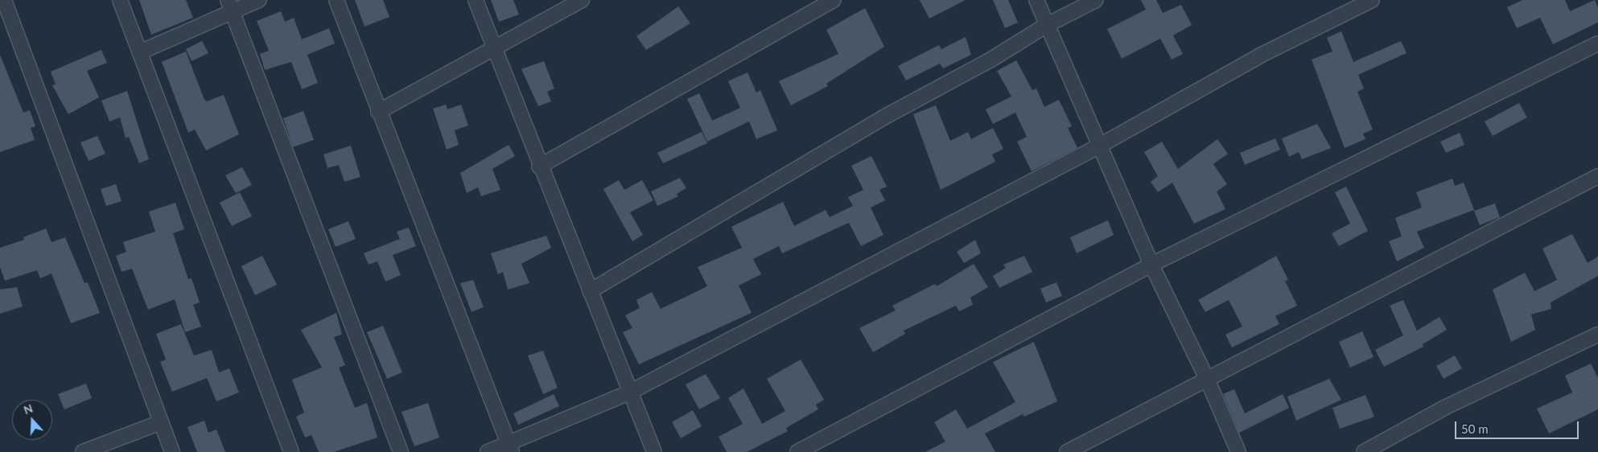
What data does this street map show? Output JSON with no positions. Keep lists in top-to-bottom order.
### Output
{
  "scale_bar": "50 m",
  "north": "top"
}
